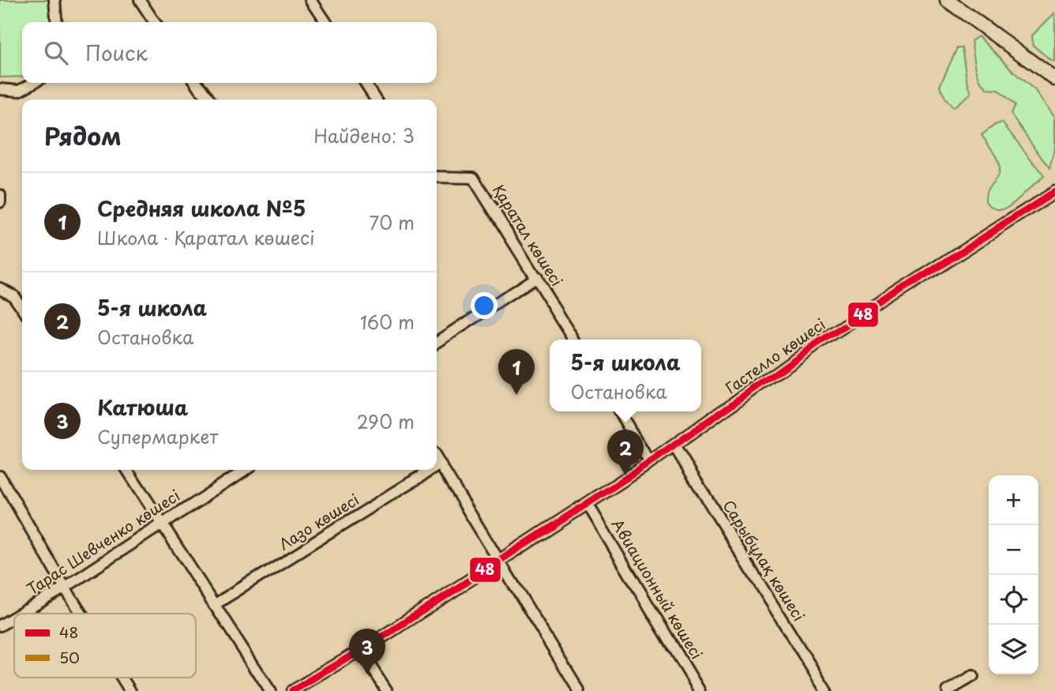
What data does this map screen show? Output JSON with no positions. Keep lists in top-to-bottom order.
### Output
{
  "streets": {
    "street": [
      "Қаратал көшесі",
      "Гастелло көшесі",
      "Лазо көшесі",
      "Тарас Шевченко көшесі",
      "Сарыбұлақ көшесі",
      "Авиационный көшесі"
    ]
  },
  "crossings": [
    ["Гастелло көшесі", "Сарыбұлақ көшесі"],
    ["Гастелло көшесі", "Авиационный көшесі"]
  ],
  "lines": ["transit line 48"],
  "legend": ["48", "50"],
  "page": {
    "search": "Поиск",
    "heading": ["Рядом", "Найдено: 3"],
    "list": [
      {
        "mark": "1",
        "name": "Средняя школа №5",
        "note": "Школа · Қаратал көшесі",
        "value": "70 m"
      },
      {
        "mark": "2",
        "name": "5-я школа",
        "note": "Остановка",
        "value": "160 m"
      },
      {
        "mark": "3",
        "name": "Катюша",
        "note": "Супермаркет",
        "value": "290 m"
      }
    ],
    "popup": ["5-я школа", "Остановка"],
    "pins": ["1", "2", "3"],
    "map_buttons": ["+", "−"]
  }
}
